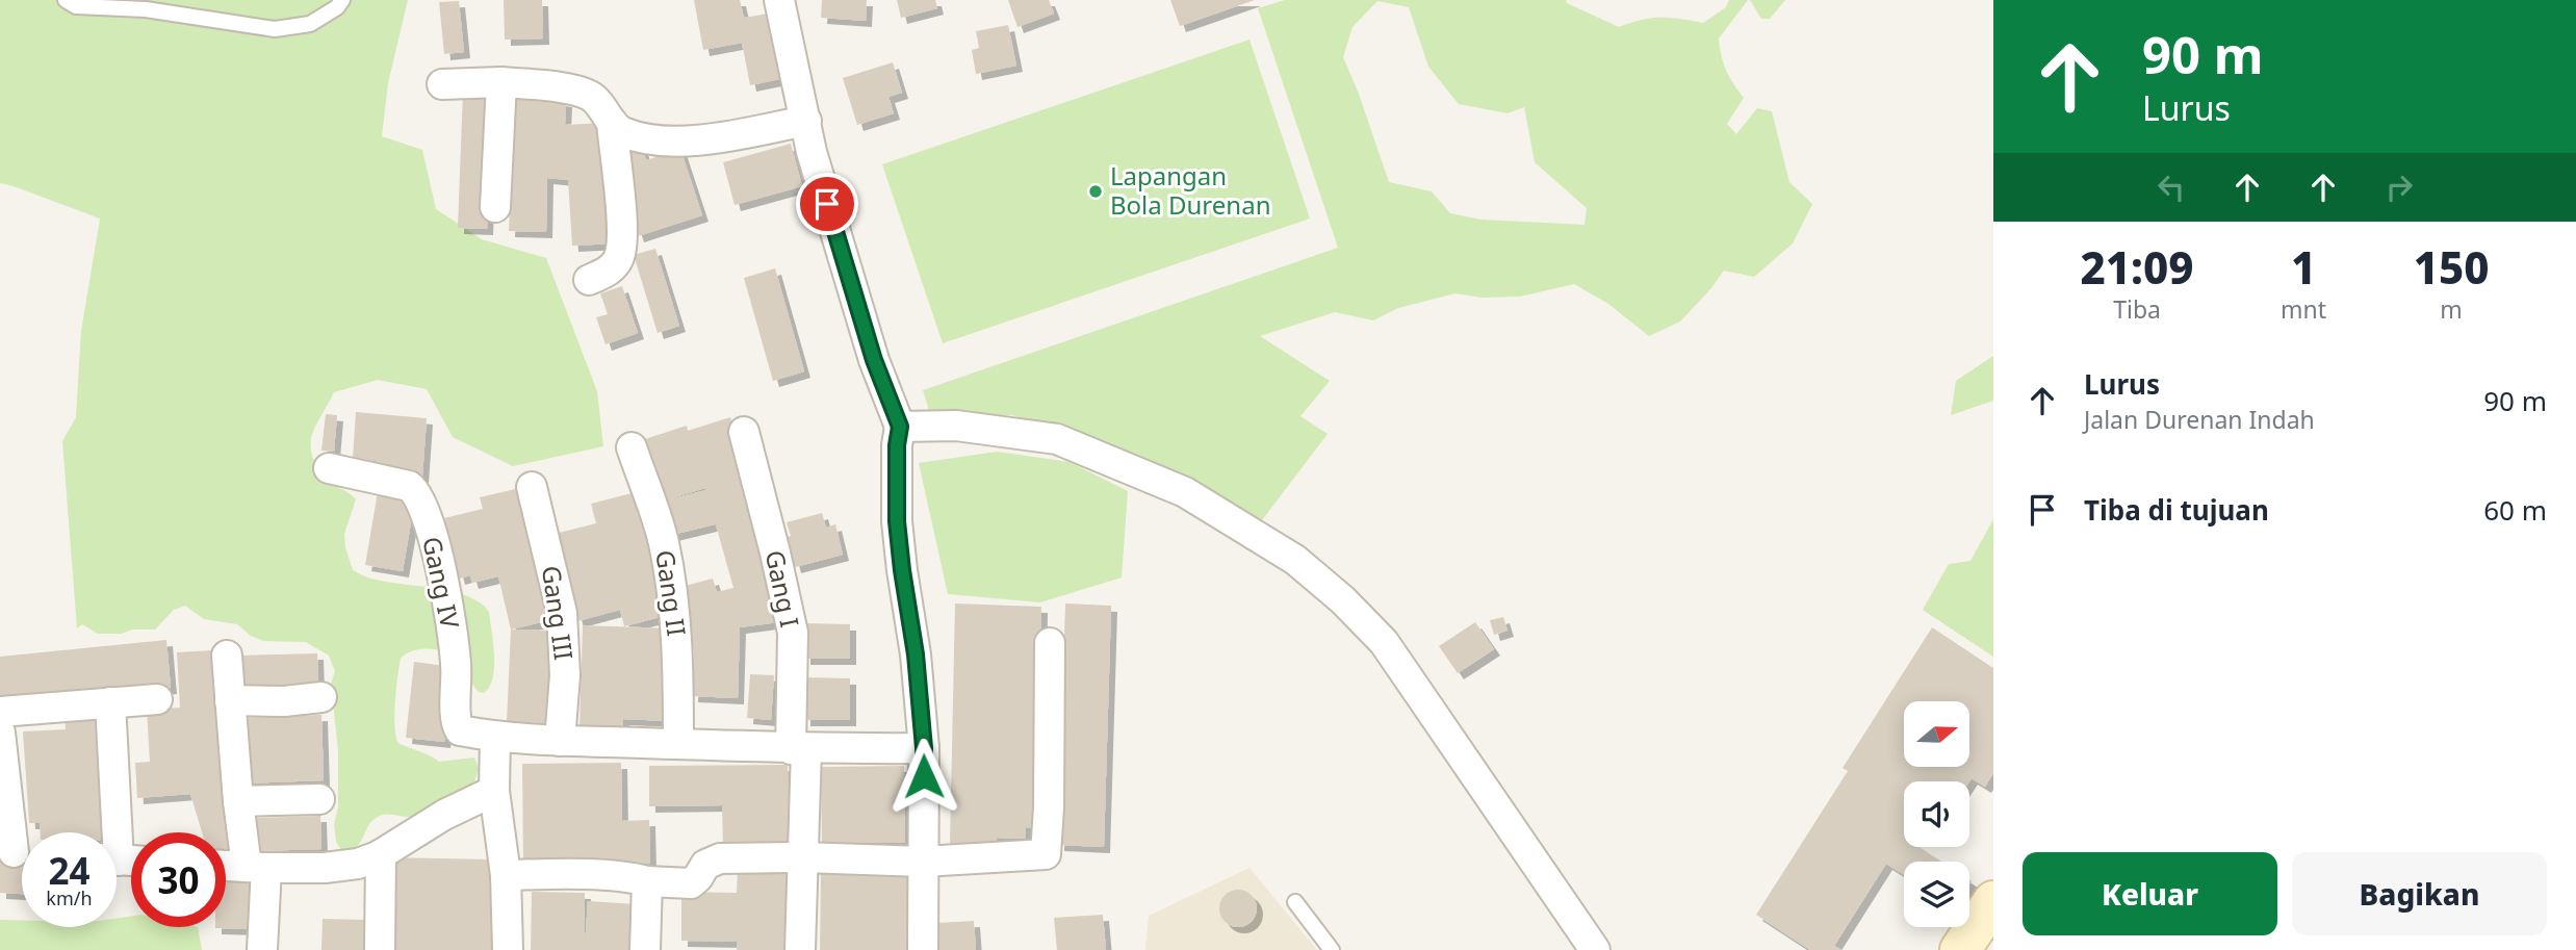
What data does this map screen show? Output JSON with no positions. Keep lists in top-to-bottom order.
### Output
{
  "streets": {
    "street": [
      "Gang IV",
      "Gang I",
      "Gang II",
      "Gang III"
    ]
  },
  "places": ["Lapangan Bola Durenan"],
  "north": "right",
  "page": {
    "turn": ["90 m", "Lurus"],
    "eta": [
      "21:09",
      "Tiba",
      "1",
      "mnt",
      "150",
      "m"
    ],
    "list": [
      {
        "name": "Lurus",
        "note": "Jalan Durenan Indah",
        "value": "90 m"
      },
      {
        "name": "Tiba di tujuan",
        "value": "60 m"
      }
    ],
    "speed": "24 km/h",
    "limit": "30",
    "buttons": ["Keluar", "Bagikan"]
  }
}
